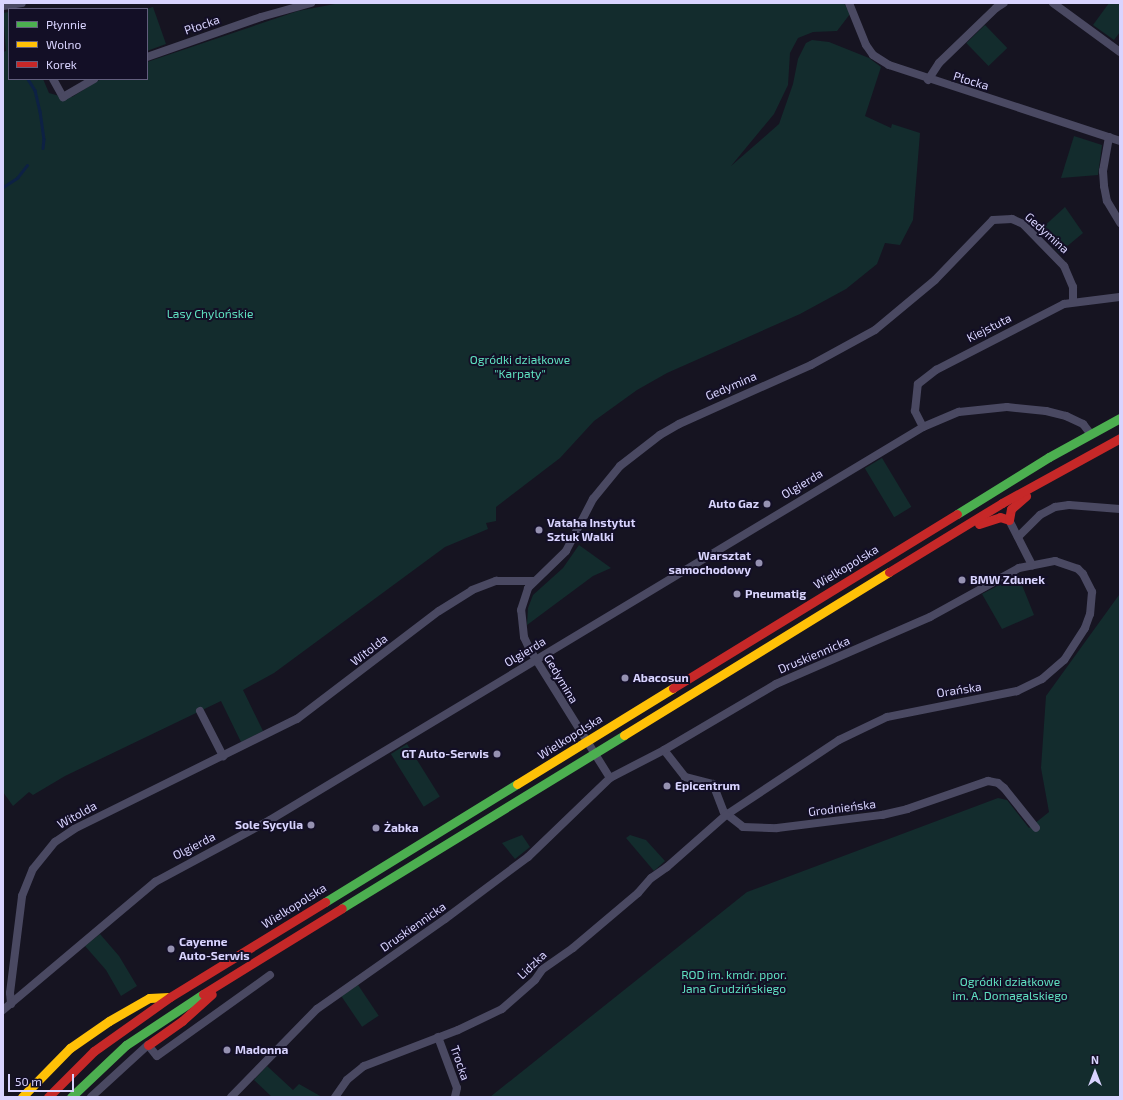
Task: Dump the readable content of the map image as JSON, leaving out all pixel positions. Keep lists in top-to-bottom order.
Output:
{
  "streets": {
    "main road": ["Wielkopolska"],
    "street": [
      "Płocka",
      "Gedymina",
      "Kiejstuta",
      "Olgierda",
      "Witolda",
      "Druskiennicka",
      "Orańska",
      "Grodnieńska",
      "Lidzka",
      "Trocka"
    ]
  },
  "crossings": [
    ["Gedymina", "Kiejstuta"],
    ["Gedymina", "Olgierda"],
    ["Gedymina", "Wielkopolska"],
    ["Gedymina", "Witolda"],
    ["Kiejstuta", "Olgierda"],
    ["Olgierda", "Wielkopolska"],
    ["Olgierda", "Witolda"],
    ["Druskiennicka", "Orańska"],
    ["Orańska", "Grodnieńska"],
    ["Orańska", "Lidzka"],
    ["Grodnieńska", "Lidzka"],
    ["Lidzka", "Trocka"]
  ],
  "parks": [
    "Lasy Chylońskie",
    "Ogródki działkowe \"Karpaty\"",
    "ROD im. kmdr. ppor. Jana Grudzińskiego",
    "Ogródki działkowe im. A. Domagalskiego"
  ],
  "places": [
    "Auto Gaz",
    "Vataha Instytut Sztuk Walki",
    "Warsztat samochodowy",
    "BMW Zdunek",
    "Pneumatig",
    "Abacosun",
    "GT Auto-Serwis",
    "Epicentrum",
    "Sole Sycylia",
    "Żabka",
    "Cayenne Auto-Serwis",
    "Madonna"
  ],
  "legend": ["Płynnie", "Wolno", "Korek"],
  "scale_bar": "50 m",
  "north": "top"
}
